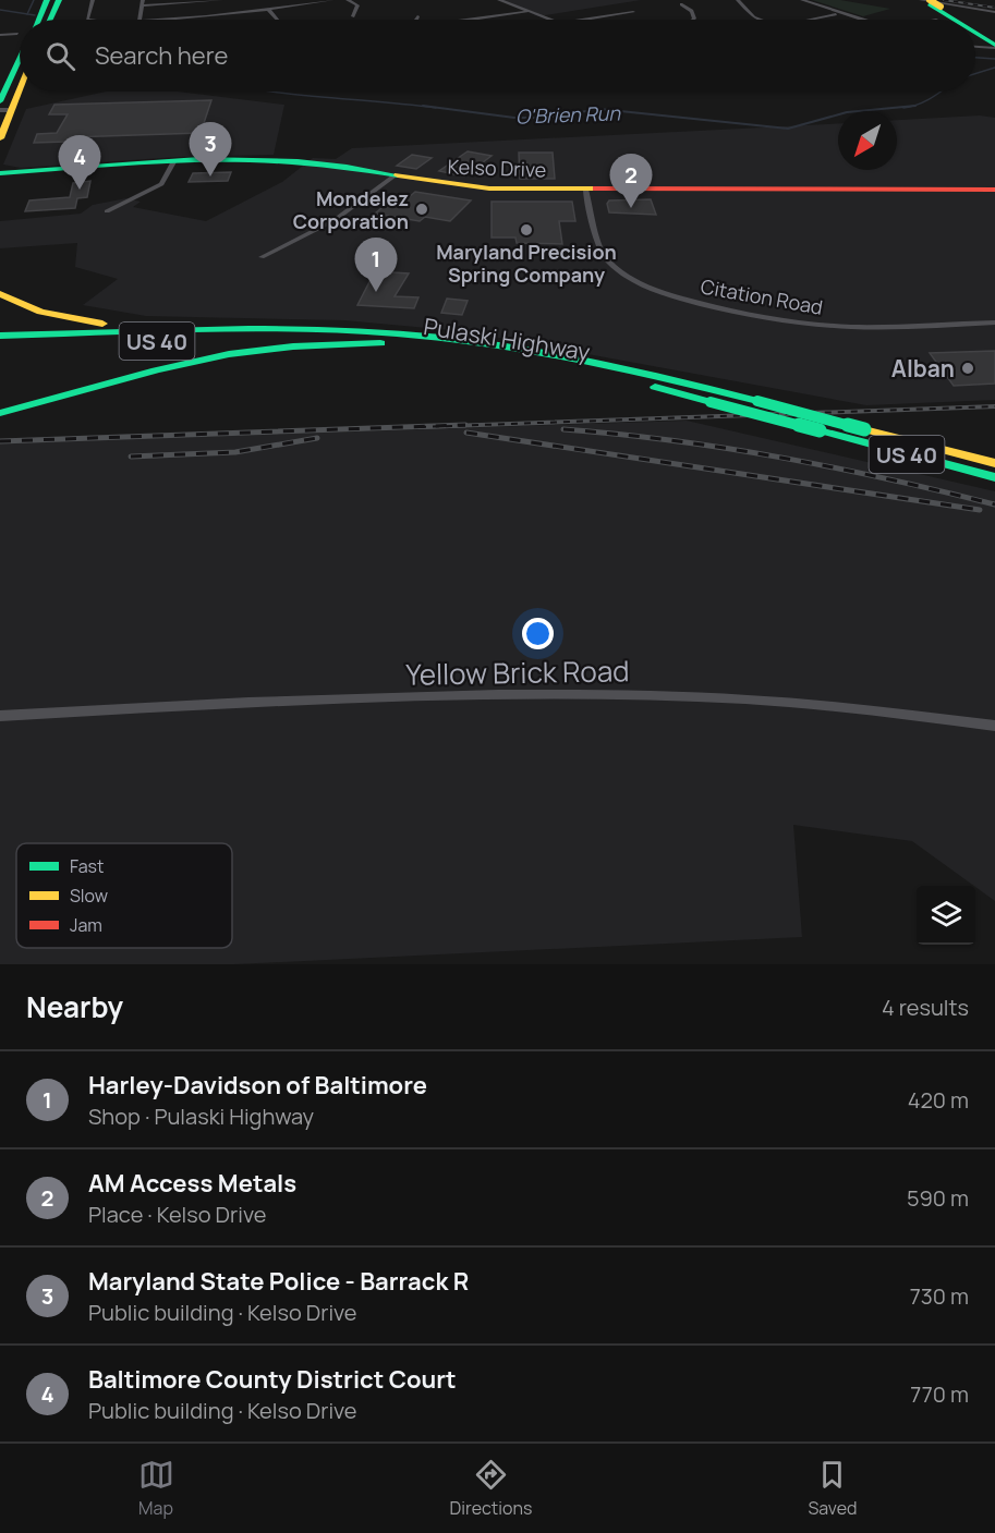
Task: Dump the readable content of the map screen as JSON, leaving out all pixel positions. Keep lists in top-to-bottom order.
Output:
{
  "streets": {
    "main road": ["Kelso Drive", "Pulaski Highway", "US 40"],
    "street": ["Citation Road", "Yellow Brick Road"]
  },
  "crossings": [
    ["Kelso Drive", "Citation Road"]
  ],
  "water": ["O'Brien Run"],
  "places": ["Mondelez Corporation", "Maryland Precision Spring Company", "Alban"],
  "legend": ["Fast", "Slow", "Jam"],
  "north": "bottom left",
  "page": {
    "search": "Search here",
    "pins": [
      "3",
      "4",
      "2",
      "1"
    ],
    "heading": ["Nearby", "4 results"],
    "list": [
      {
        "mark": "1",
        "name": "Harley-Davidson of Baltimore",
        "note": "Shop · Pulaski Highway",
        "value": "420 m"
      },
      {
        "mark": "2",
        "name": "AM Access Metals",
        "note": "Place · Kelso Drive",
        "value": "590 m"
      },
      {
        "mark": "3",
        "name": "Maryland State Police - Barrack R",
        "note": "Public building · Kelso Drive",
        "value": "730 m"
      },
      {
        "mark": "4",
        "name": "Baltimore County District Court",
        "note": "Public building · Kelso Drive",
        "value": "770 m"
      }
    ],
    "nav": ["Map", "Directions", "Saved"]
  }
}
